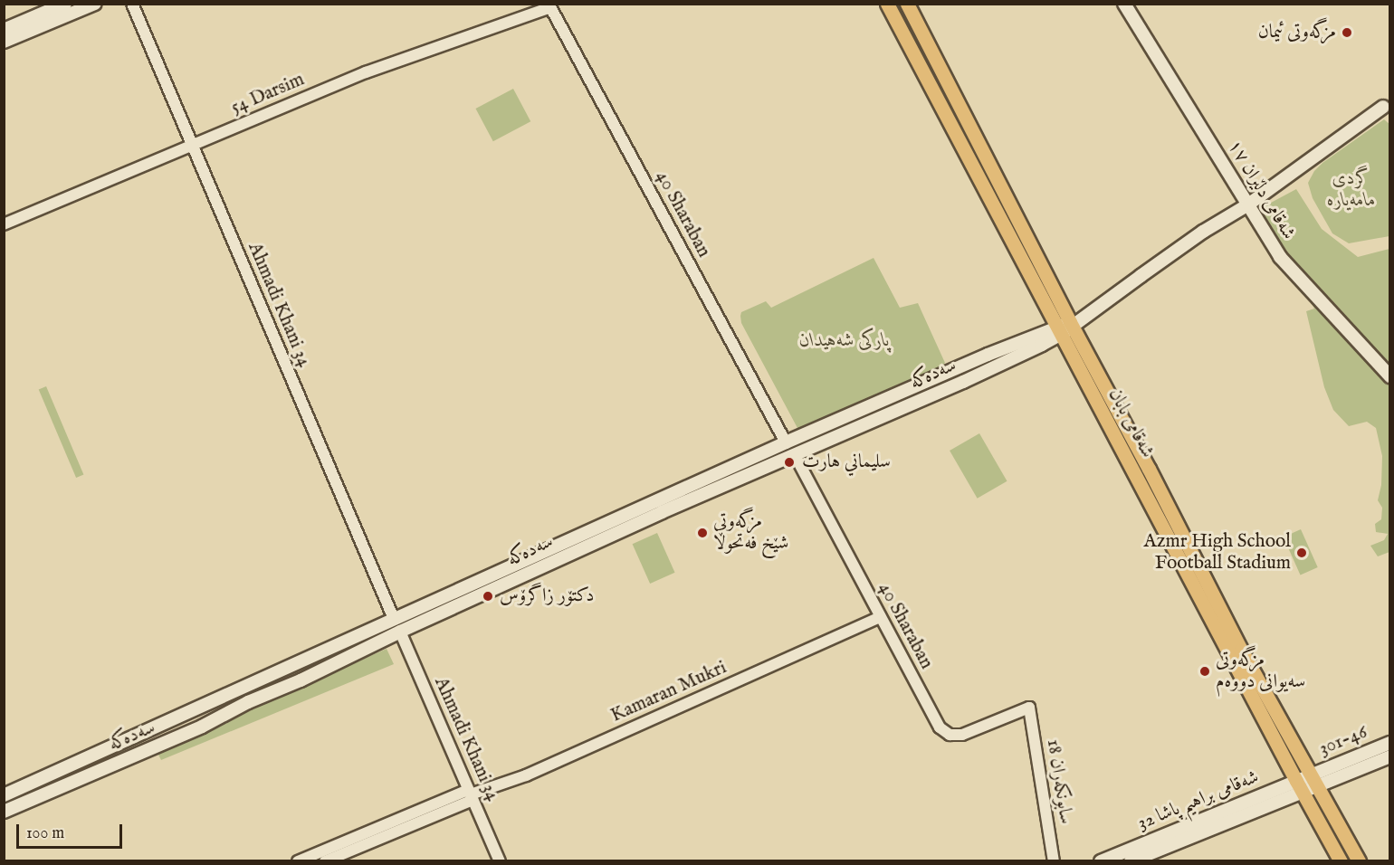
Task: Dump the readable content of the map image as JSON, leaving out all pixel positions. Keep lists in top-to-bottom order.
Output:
{
  "streets": {
    "main road": [
      "شەقامی دلێران ١٧",
      "سەدەکە",
      "شەقامی بابان",
      "301-46",
      "شەقامی براهیم پاشا 32"
    ],
    "street": [
      "54 Darsim",
      "40 Sharaban",
      "Ahmadi Khani 34",
      "Kamaran Mukri",
      "18 سابونکەران"
    ]
  },
  "crossings": [
    ["54 Darsim", "40 Sharaban"],
    ["54 Darsim", "Ahmadi Khani 34"],
    ["40 Sharaban", "سەدەکە"],
    ["40 Sharaban", "Kamaran Mukri"],
    ["40 Sharaban", "18 سابونکەران"],
    ["Ahmadi Khani 34", "سەدەکە"],
    ["Ahmadi Khani 34", "Kamaran Mukri"],
    ["سەدەکە", "شەقامی بابان"],
    ["شەقامی بابان", "شەقامی براهیم پاشا 32"],
    ["301-46", "شەقامی براهیم پاشا 32"]
  ],
  "parks": ["گردی مامەیارە", "پارکی شەهیدان"],
  "places": [
    "مزگەوتی ئیمان",
    "سليماني هارت",
    "مزگەوتی شێخ فەتحوڵا",
    "Azmr High School Football Stadium",
    "دکتۆر زاگرۆس",
    "مزگەوتی سەیوانی دووەم"
  ],
  "scale_bar": "100 m"
}
